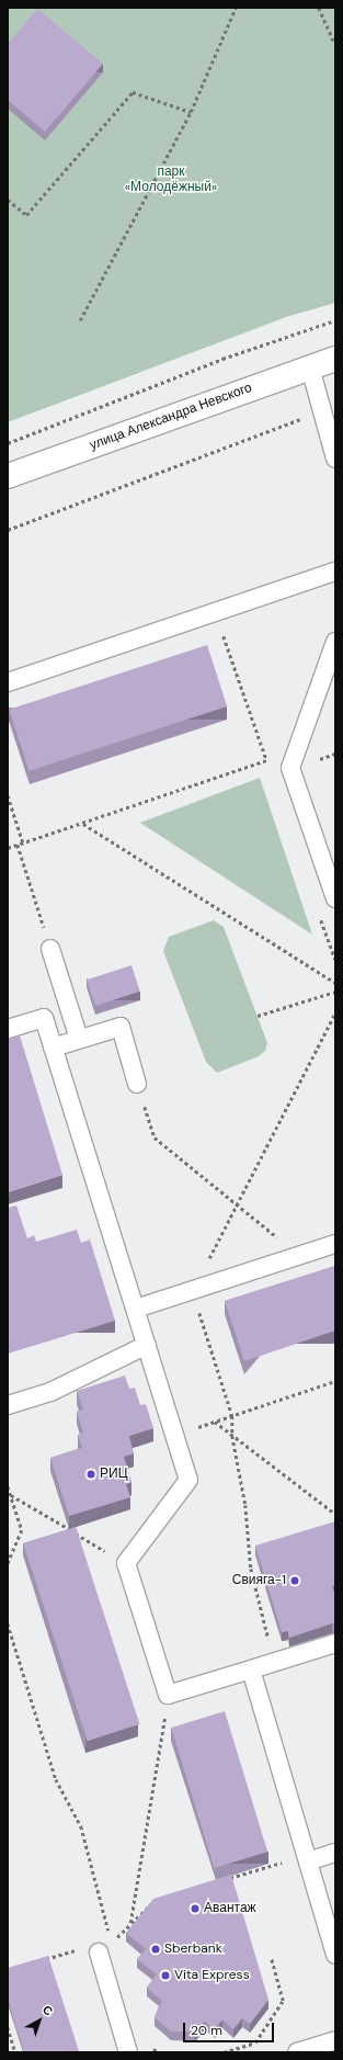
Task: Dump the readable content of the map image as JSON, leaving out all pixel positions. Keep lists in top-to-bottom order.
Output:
{
  "streets": {
    "street": ["улица Александра Невского"]
  },
  "parks": ["парк «Молодёжный»"],
  "places": [
    "РИЦ",
    "Свияга-1",
    "Авантаж",
    "Sberbank",
    "Vita Express"
  ],
  "scale_bar": "20 m",
  "north": "top right"
}
